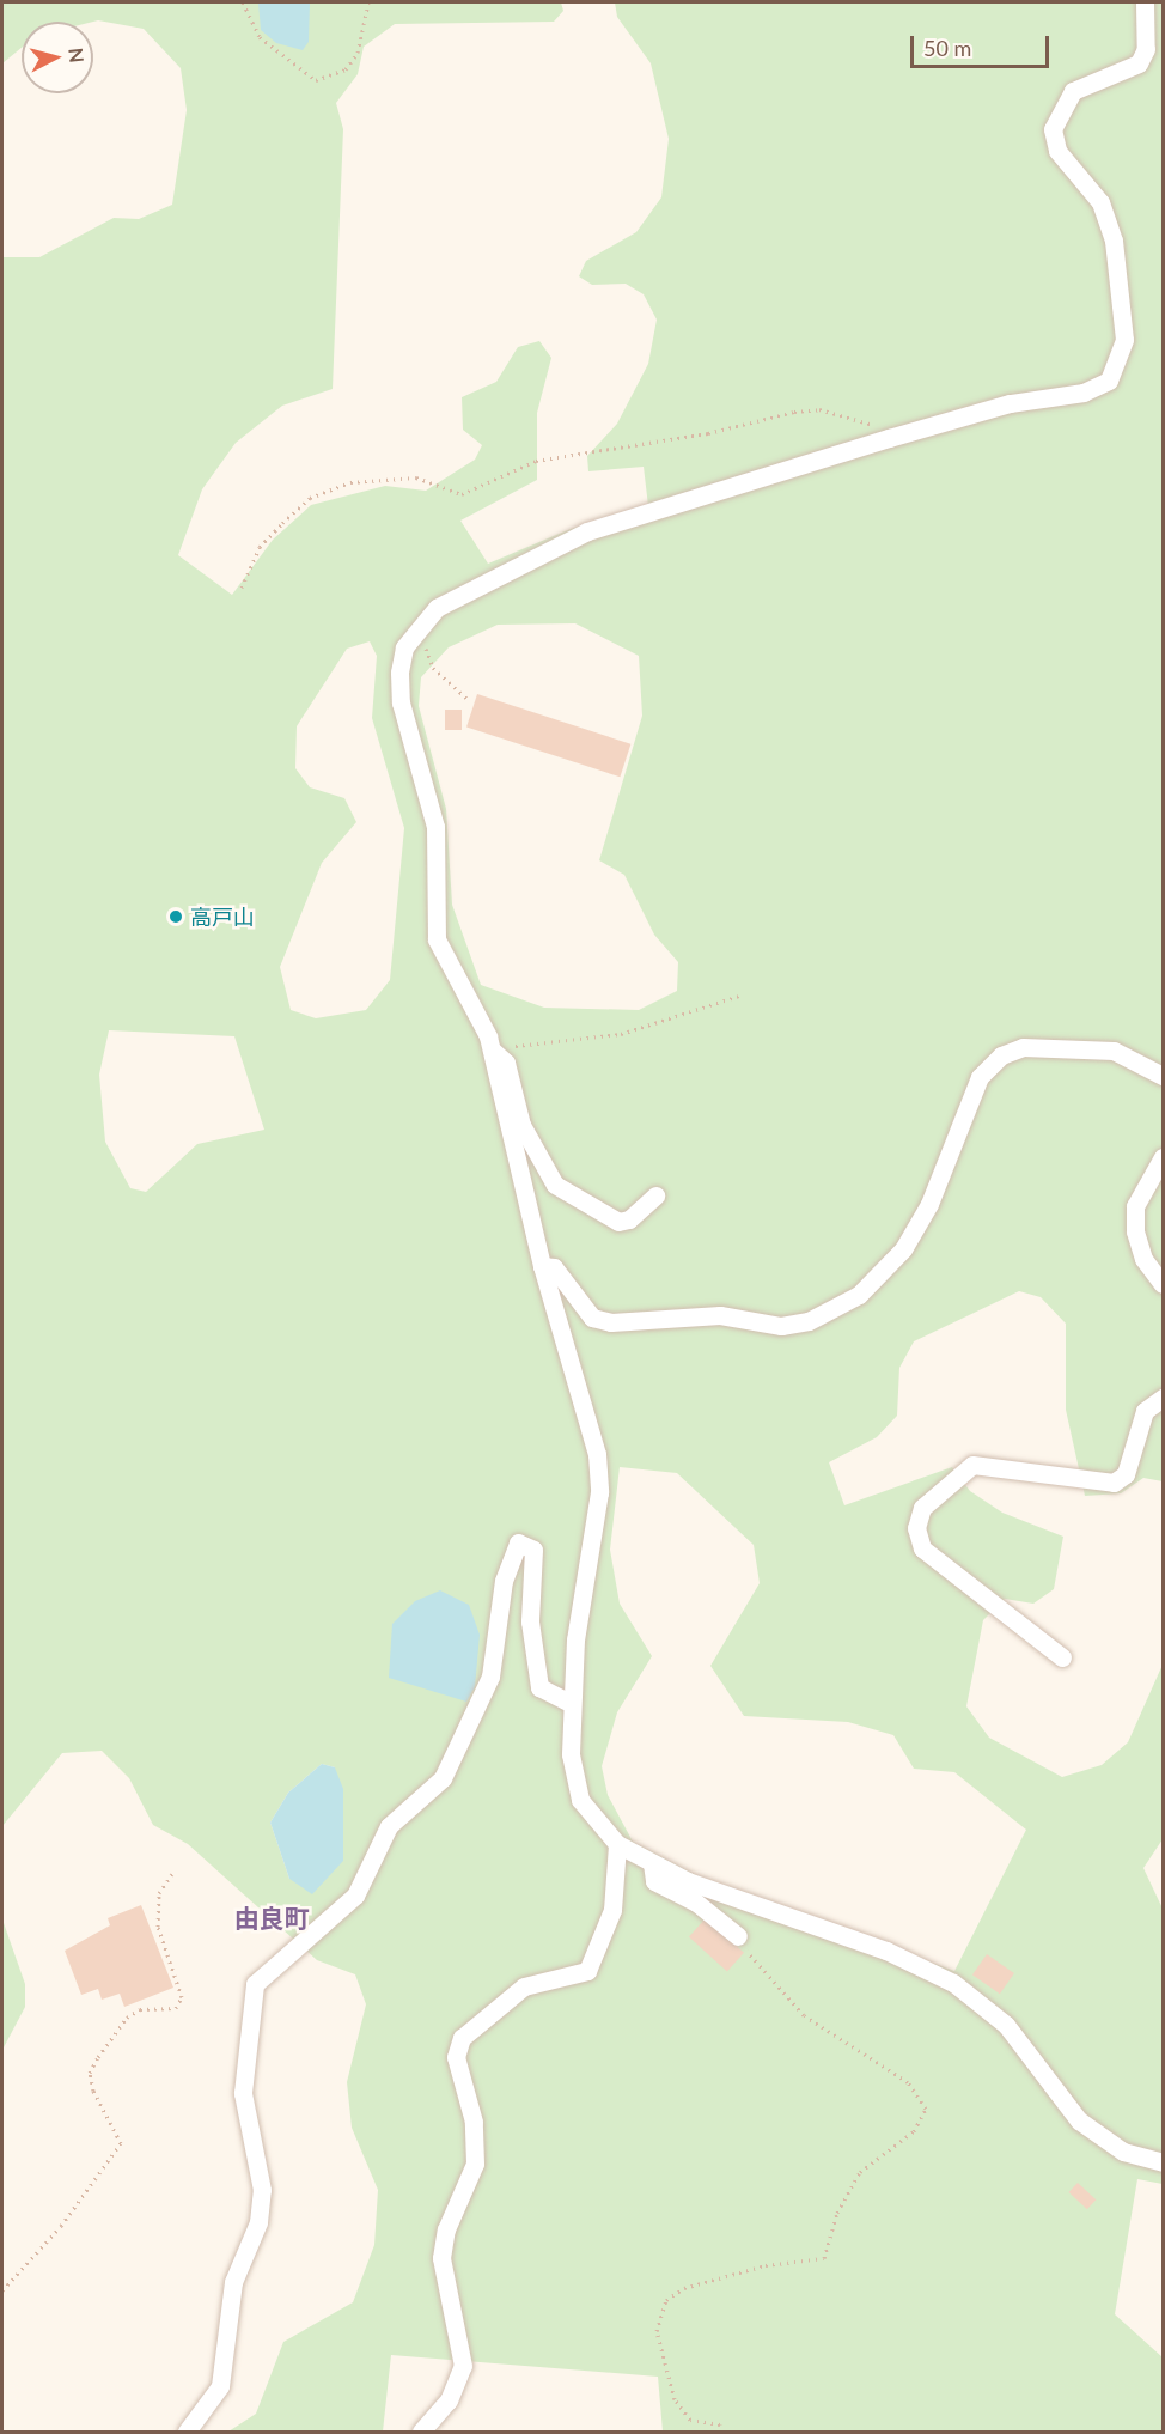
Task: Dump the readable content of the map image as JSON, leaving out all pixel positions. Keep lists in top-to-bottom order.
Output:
{
  "districts": ["由良町"],
  "places": ["高戸山"],
  "scale_bar": "50 m",
  "north": "right"
}
